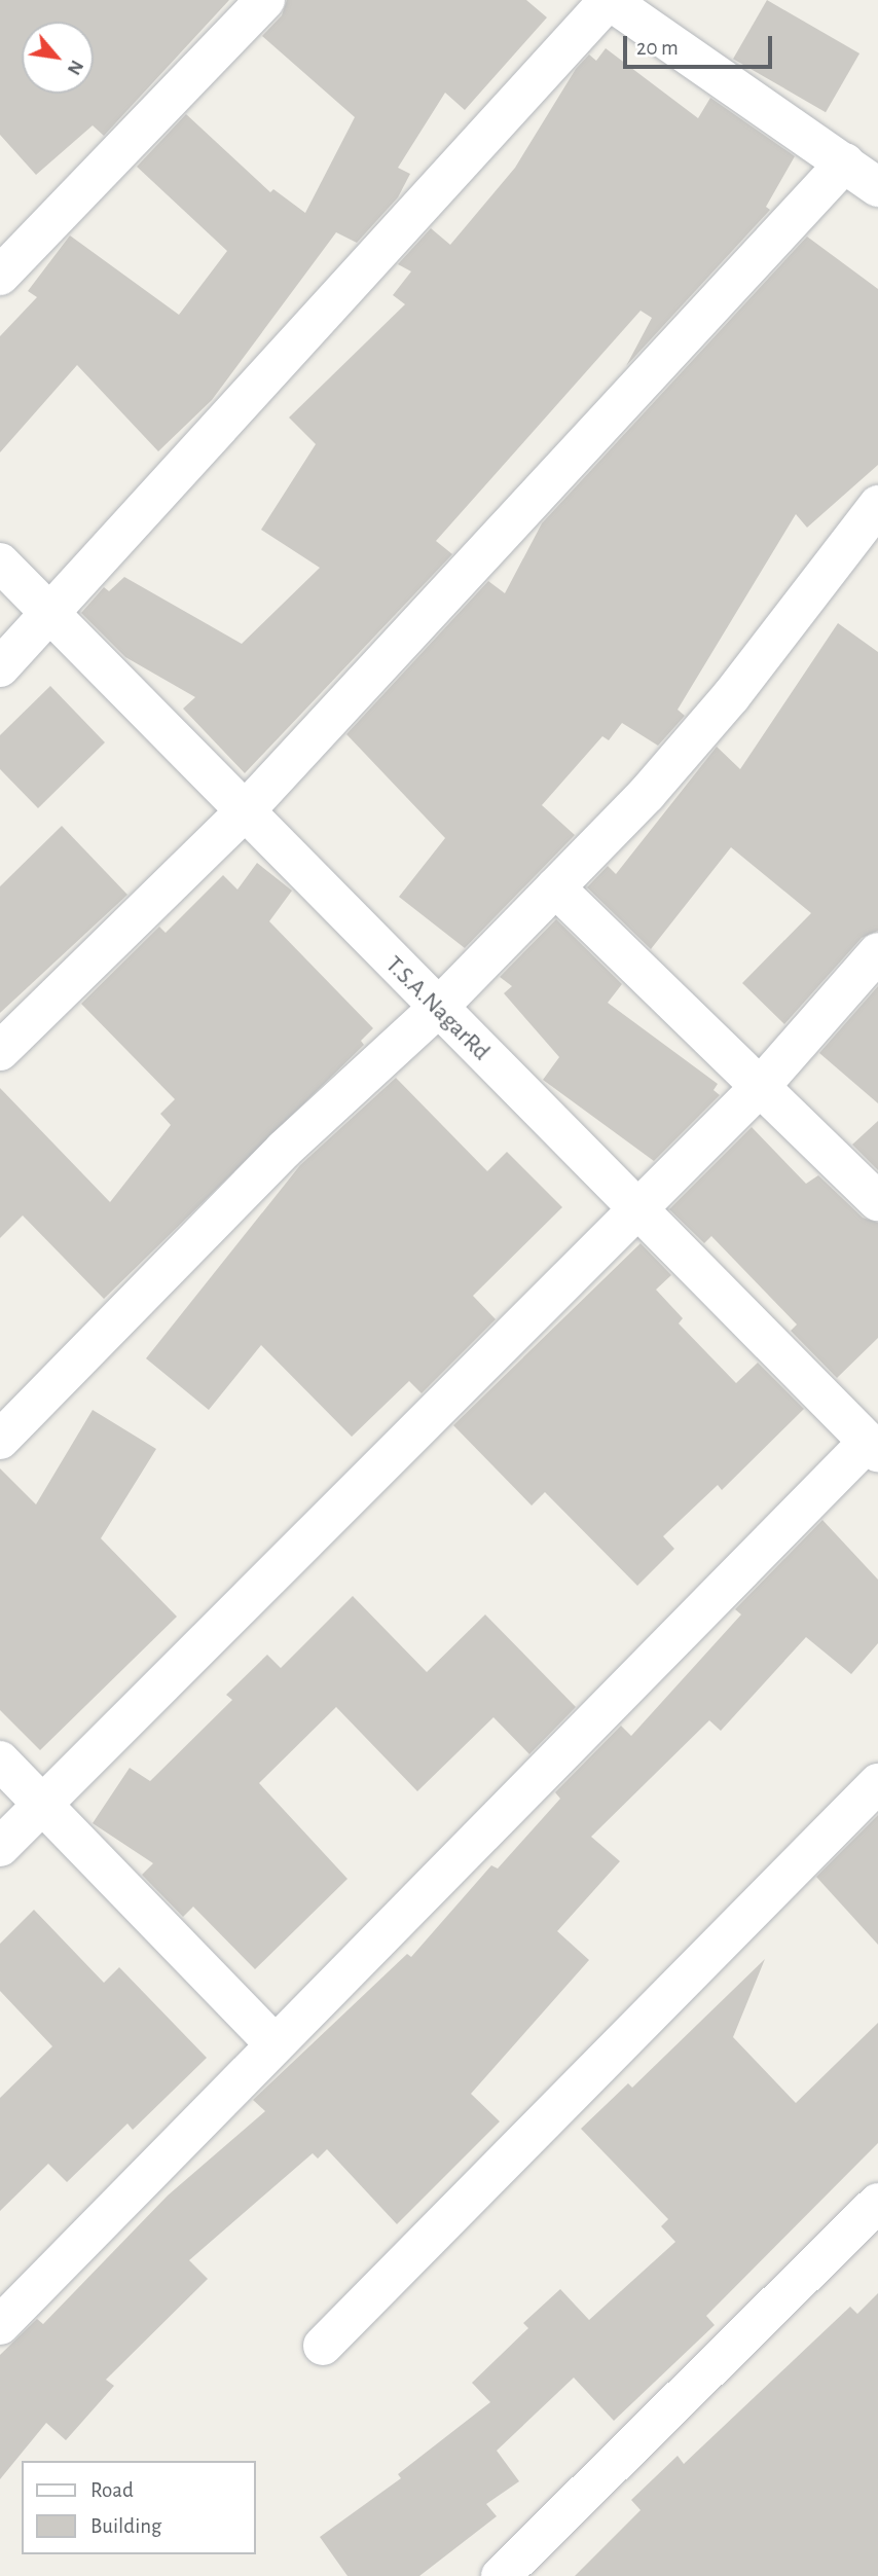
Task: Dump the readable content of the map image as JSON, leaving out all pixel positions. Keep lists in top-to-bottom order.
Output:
{
  "streets": {
    "street": ["T.S.A.NagarRd"]
  },
  "legend": ["Road", "Building"],
  "scale_bar": "20 m",
  "north": "bottom right"
}
